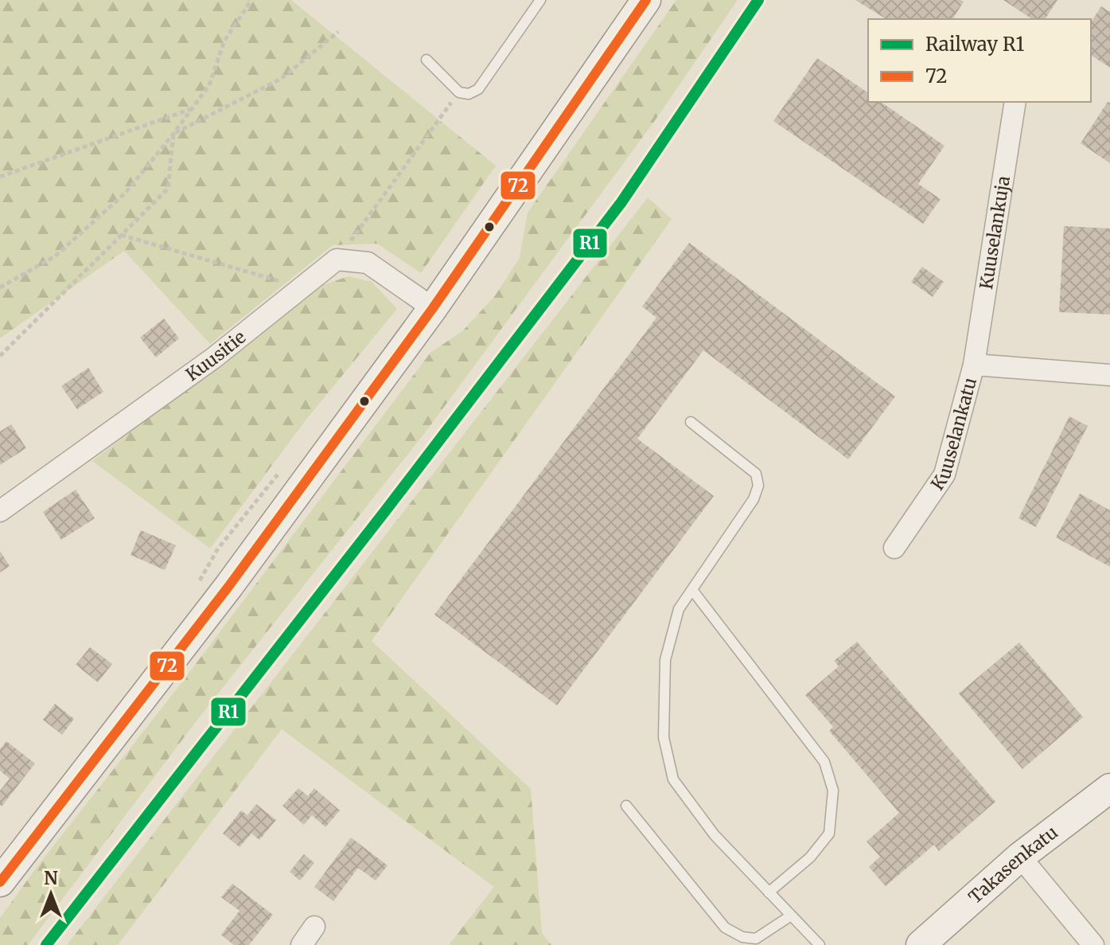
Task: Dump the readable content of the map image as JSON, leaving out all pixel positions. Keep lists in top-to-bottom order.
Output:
{
  "streets": {
    "street": [
      "Kuuselankuja",
      "Kuusitie",
      "Kuuselankatu",
      "Takasenkatu"
    ]
  },
  "crossings": [
    ["Kuuselankuja", "Kuuselankatu"]
  ],
  "lines": ["rail line R1", "transit line 72"],
  "legend": ["Railway R1", "72"],
  "north": "top"
}
